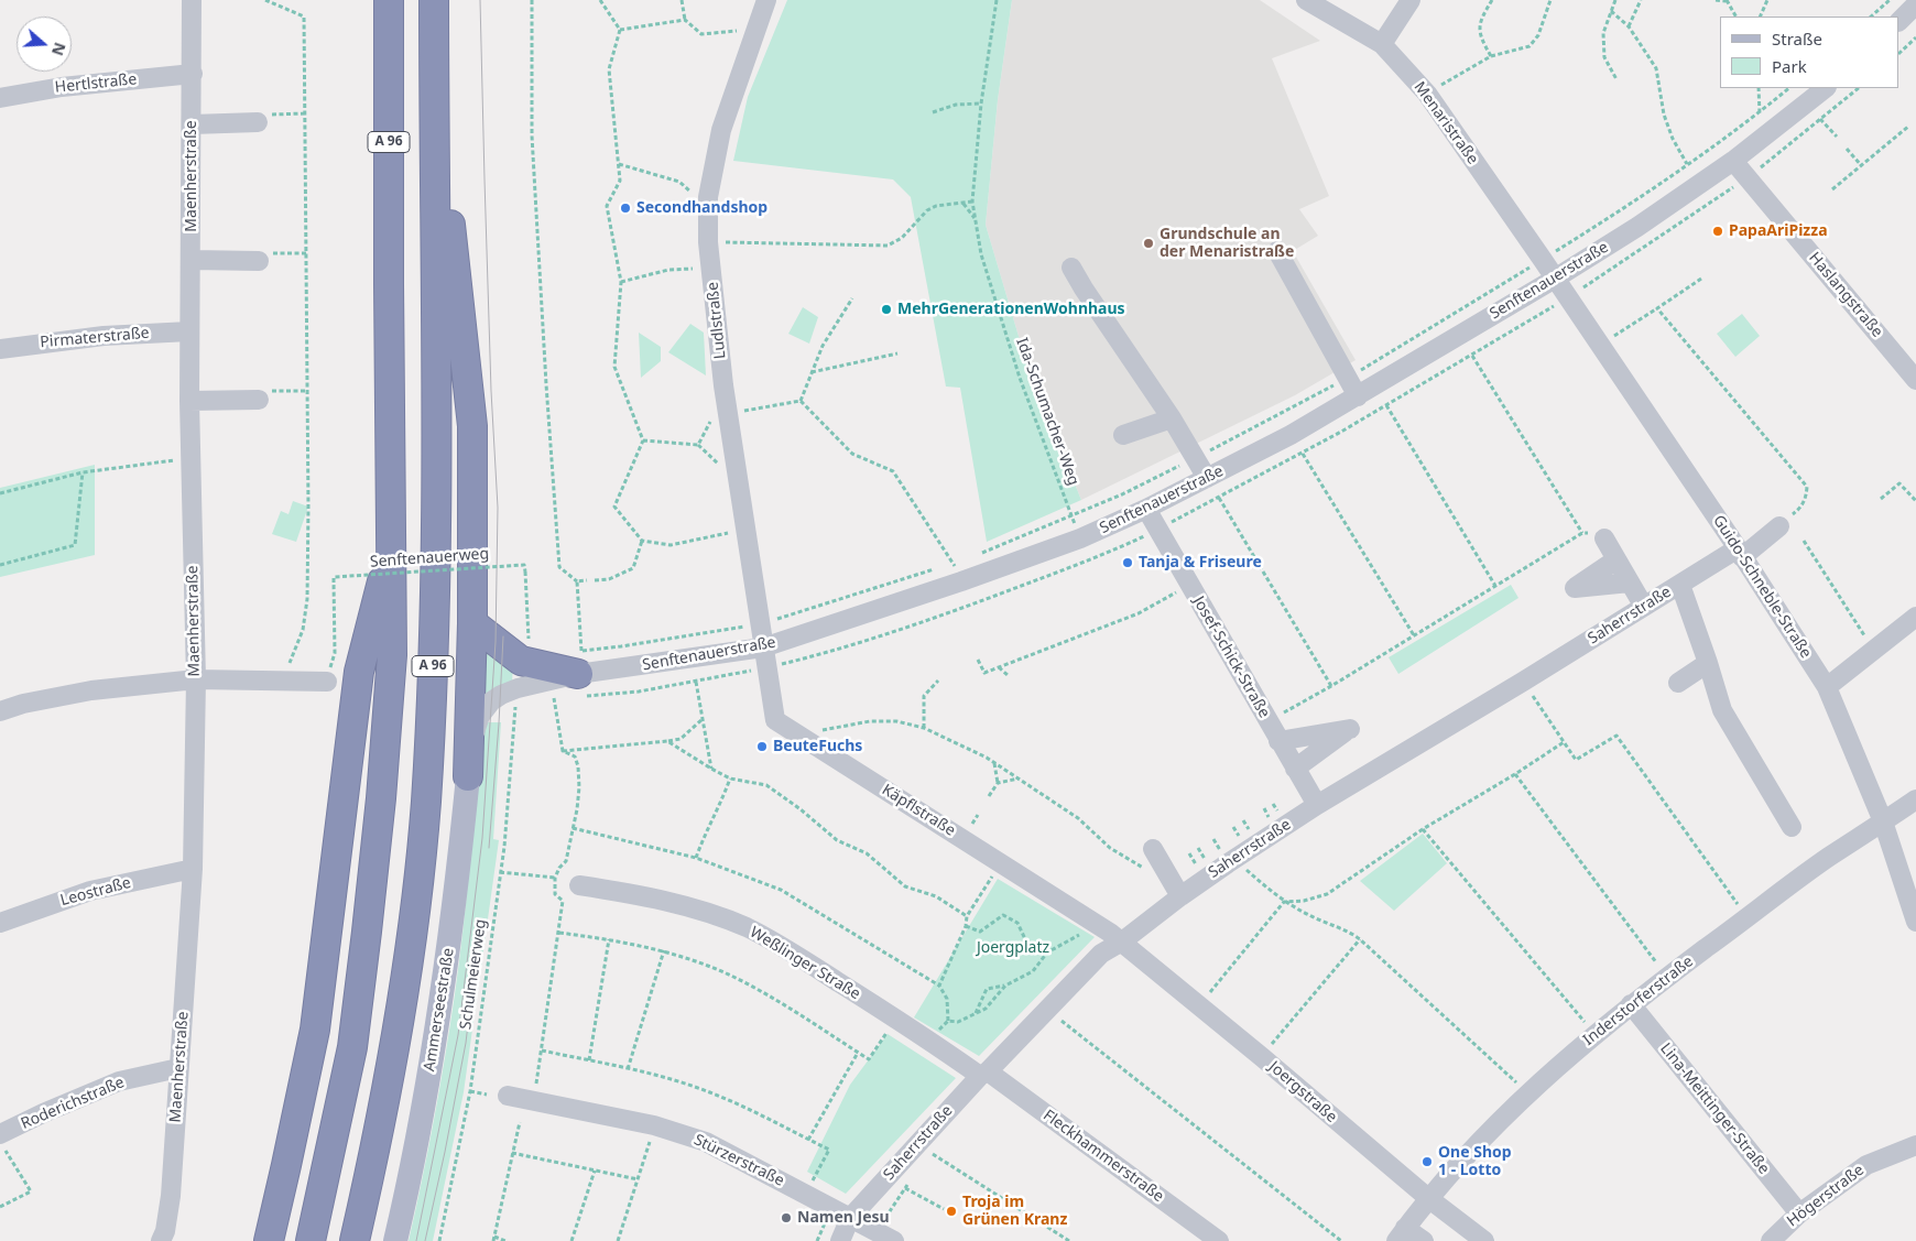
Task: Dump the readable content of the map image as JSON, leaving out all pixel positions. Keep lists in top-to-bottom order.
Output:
{
  "streets": {
    "highway": ["A 96"],
    "main road": ["Ammerseestraße"],
    "street": [
      "Hertlstraße",
      "Menaristraße",
      "Maenherstraße",
      "Senftenauerstraße",
      "Haslangstraße",
      "Ludlstraße",
      "Pirmaterstraße",
      "Guido-Schneble-Straße",
      "Saherrstraße",
      "Josef-Schick-Straße",
      "Käpflstraße",
      "Leostraße",
      "Weßlinger Straße",
      "Inderstorferstraße",
      "Joergstraße",
      "Roderichstraße",
      "Lina-Meittinger-Straße",
      "Fleckhammerstraße",
      "Stürzerstraße",
      "Högerstraße"
    ],
    "path": ["Ida-Schumacher-Weg", "Senftenauerweg", "Schulmeierweg"]
  },
  "crossings": [
    ["Hertlstraße", "Maenherstraße"],
    ["Menaristraße", "Senftenauerstraße"],
    ["Menaristraße", "Guido-Schneble-Straße"],
    ["Maenherstraße", "Pirmaterstraße"],
    ["Maenherstraße", "Leostraße"],
    ["Maenherstraße", "Roderichstraße"],
    ["Senftenauerstraße", "Haslangstraße"],
    ["Senftenauerstraße", "Ludlstraße"],
    ["Senftenauerstraße", "Ida-Schumacher-Weg"],
    ["Senftenauerstraße", "Guido-Schneble-Straße"],
    ["Senftenauerstraße", "Josef-Schick-Straße"],
    ["Senftenauerstraße", "Käpflstraße"],
    ["Senftenauerstraße", "Ammerseestraße"],
    ["Ludlstraße", "Käpflstraße"],
    ["Guido-Schneble-Straße", "Saherrstraße"],
    ["Guido-Schneble-Straße", "Inderstorferstraße"],
    ["Saherrstraße", "Josef-Schick-Straße"],
    ["Saherrstraße", "Käpflstraße"],
    ["Saherrstraße", "Weßlinger Straße"],
    ["Saherrstraße", "Joergstraße"],
    ["Saherrstraße", "Fleckhammerstraße"],
    ["Saherrstraße", "Stürzerstraße"],
    ["Käpflstraße", "Joergstraße"],
    ["Weßlinger Straße", "Fleckhammerstraße"],
    ["Inderstorferstraße", "Joergstraße"],
    ["Inderstorferstraße", "Lina-Meittinger-Straße"],
    ["Lina-Meittinger-Straße", "Högerstraße"]
  ],
  "parks": ["Joergplatz"],
  "places": [
    "Secondhandshop",
    "PapaAriPizza",
    "Grundschule an der Menaristraße",
    "MehrGenerationenWohnhaus",
    "Tanja & Friseure",
    "BeuteFuchs",
    "One Shop 1 - Lotto",
    "Troja im Grünen Kranz",
    "Namen Jesu"
  ],
  "legend": ["Straße", "Park"],
  "north": "right"
}
